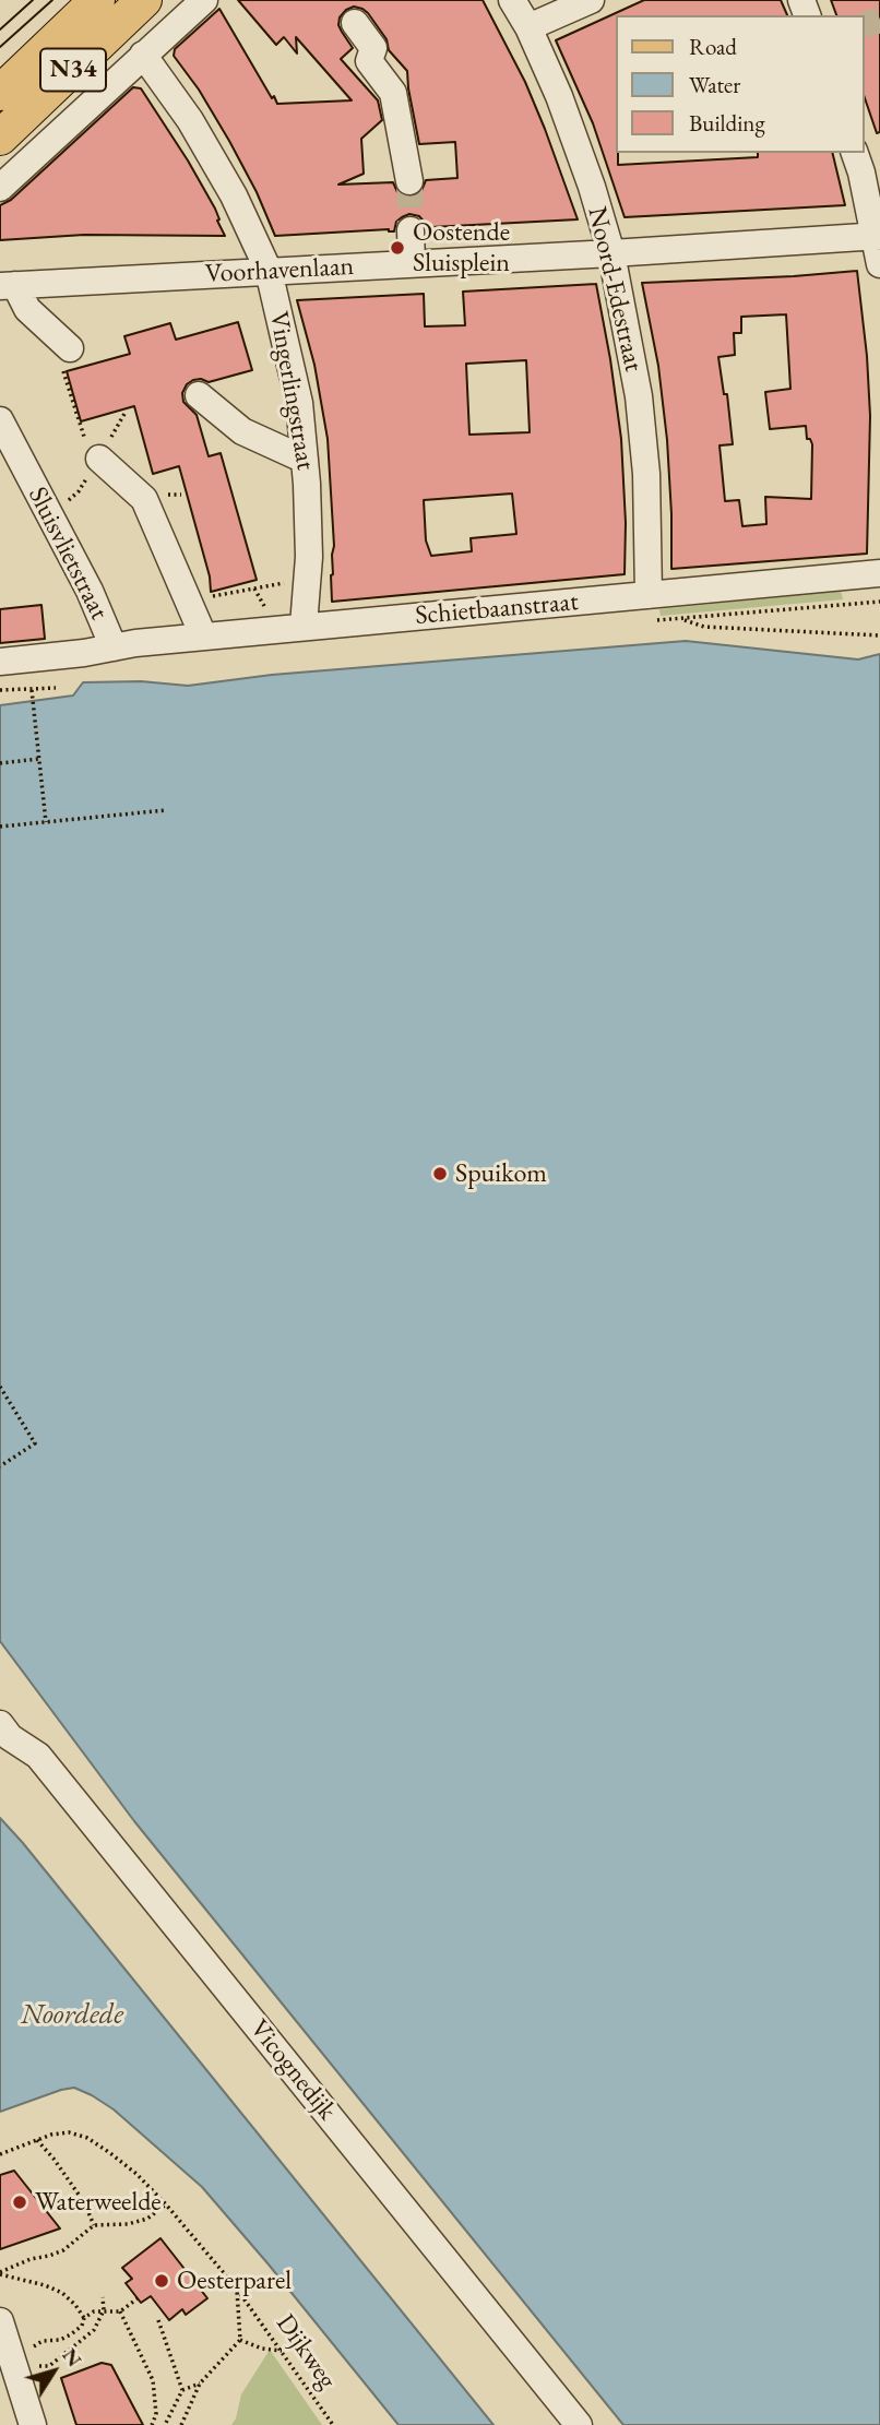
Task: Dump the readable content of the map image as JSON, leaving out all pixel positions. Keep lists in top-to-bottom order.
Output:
{
  "streets": {
    "main road": ["N34"],
    "street": [
      "Voorhavenlaan",
      "Noord-Edestraat",
      "Vingerlingstraat",
      "Sluisvlietstraat",
      "Schietbaanstraat",
      "Vicognedijk"
    ],
    "path": ["Dijkweg"]
  },
  "crossings": [
    ["Voorhavenlaan", "Noord-Edestraat"],
    ["Voorhavenlaan", "Vingerlingstraat"],
    ["Noord-Edestraat", "Schietbaanstraat"],
    ["Vingerlingstraat", "Schietbaanstraat"],
    ["Sluisvlietstraat", "Schietbaanstraat"]
  ],
  "water": ["Noordede"],
  "places": [
    "Oostende Sluisplein",
    "Spuikom",
    "Waterweelde",
    "Oesterparel"
  ],
  "legend": ["Road", "Water", "Building"],
  "north": "top right"
}
